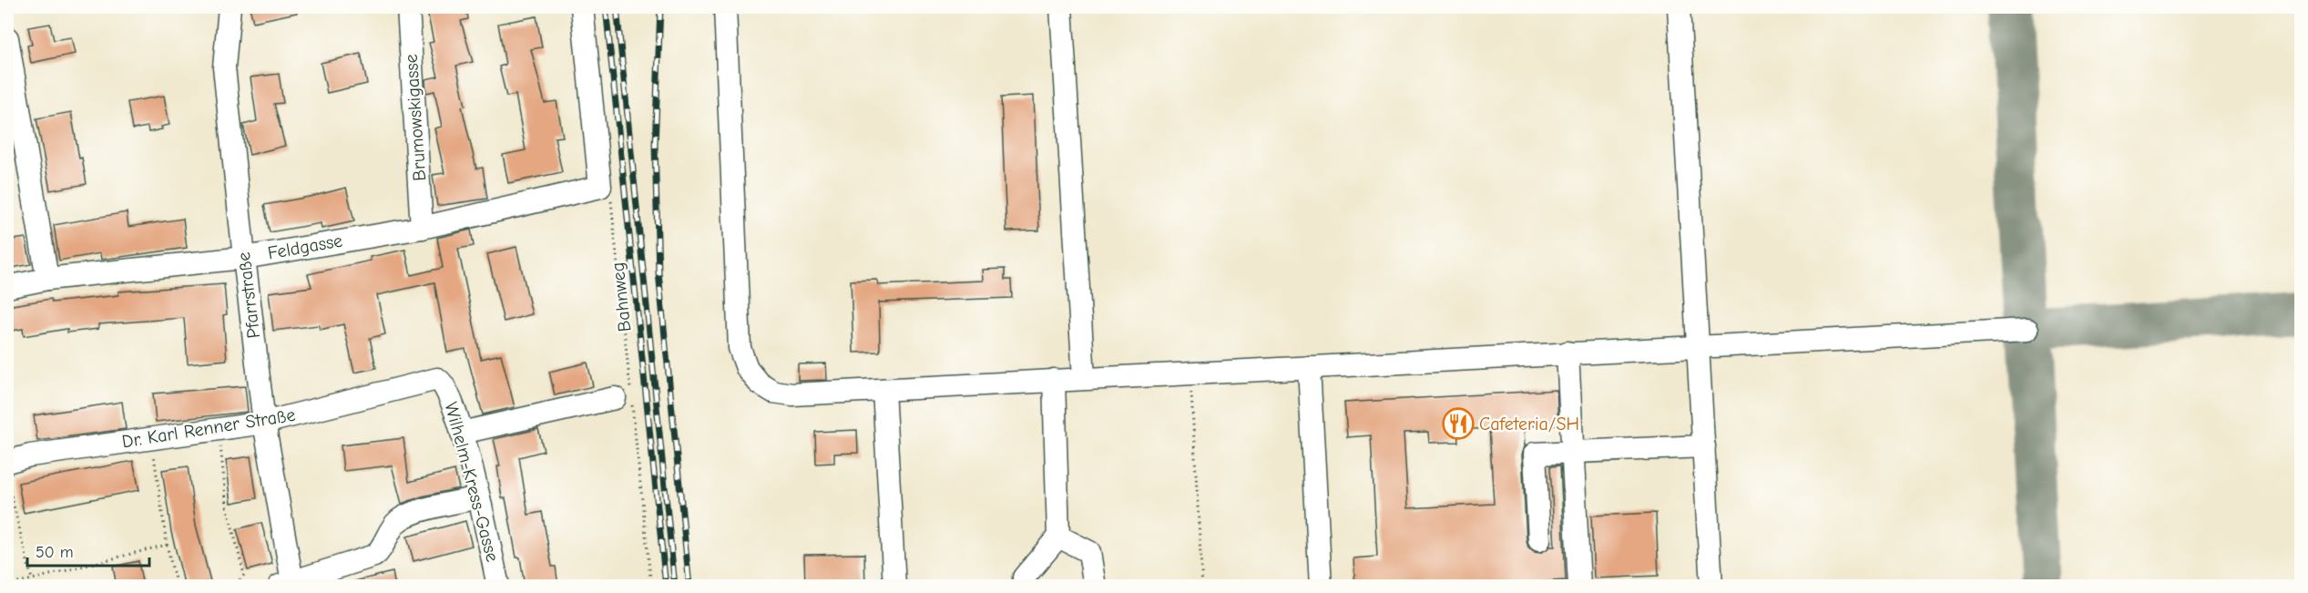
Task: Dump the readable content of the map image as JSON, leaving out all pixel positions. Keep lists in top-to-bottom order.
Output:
{
  "streets": {
    "street": [
      "Brumowskigasse",
      "Feldgasse",
      "Pfarrstraße",
      "Dr. Karl Renner Straße",
      "Wilhelm-Kress-Gasse"
    ],
    "path": ["Bahnweg"]
  },
  "crossings": [
    ["Brumowskigasse", "Feldgasse"],
    ["Feldgasse", "Pfarrstraße"],
    ["Feldgasse", "Bahnweg"],
    ["Pfarrstraße", "Dr. Karl Renner Straße"],
    ["Dr. Karl Renner Straße", "Wilhelm-Kress-Gasse"]
  ],
  "places": {
    "restaurant": ["Cafeteria/SH"]
  },
  "scale_bar": "50 m"
}
